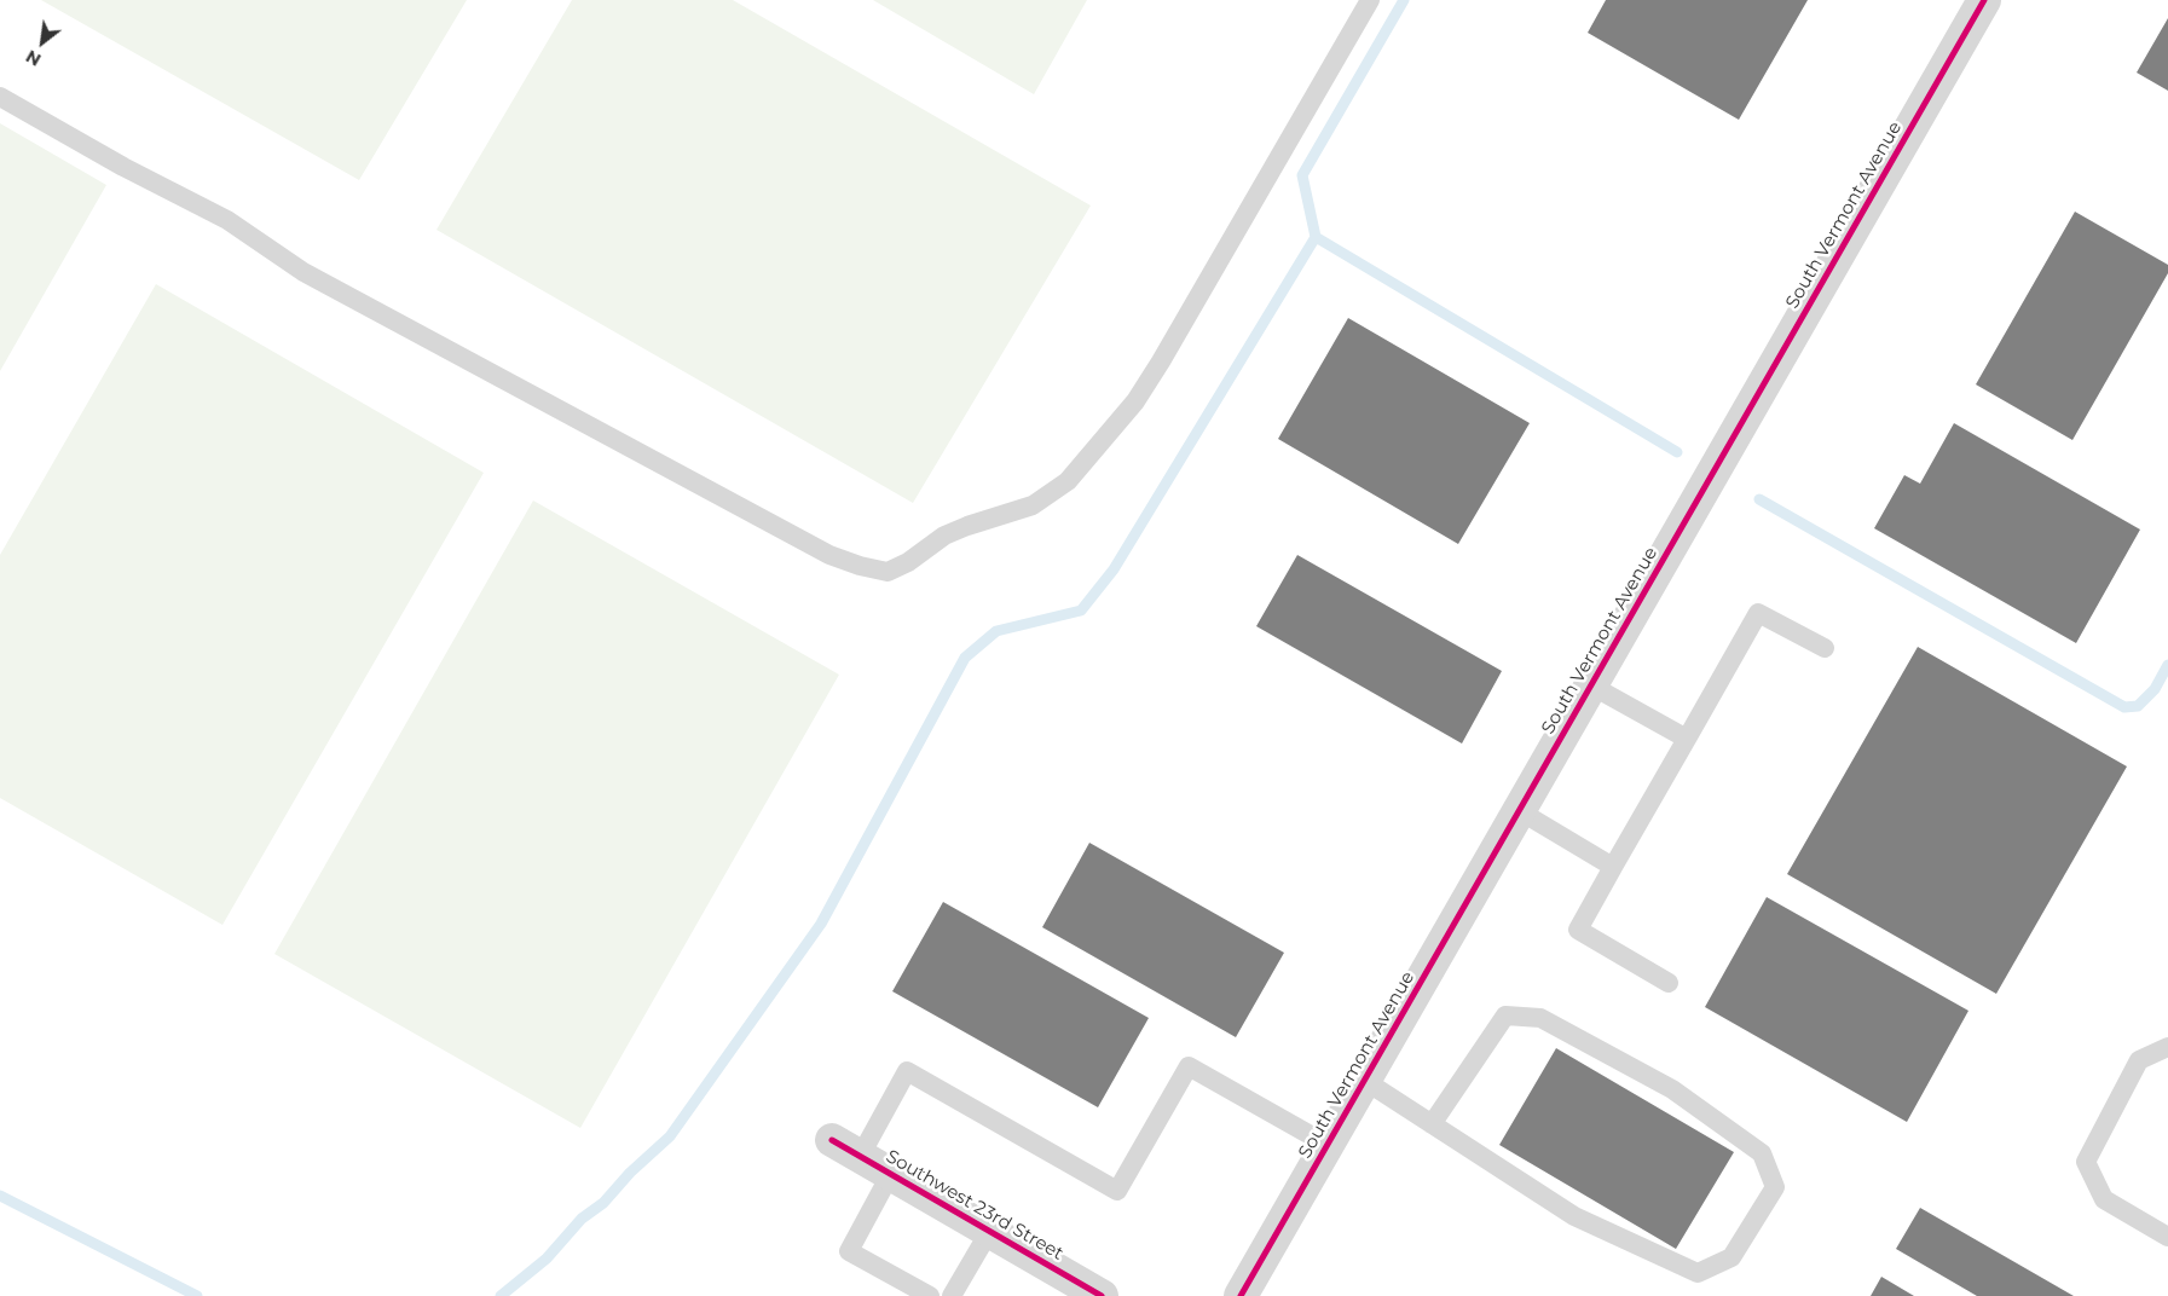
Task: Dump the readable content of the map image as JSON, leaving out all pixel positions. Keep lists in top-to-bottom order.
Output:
{
  "streets": {
    "street": ["South Vermont Avenue", "Southwest 23rd Street"]
  },
  "north": "bottom left"
}
